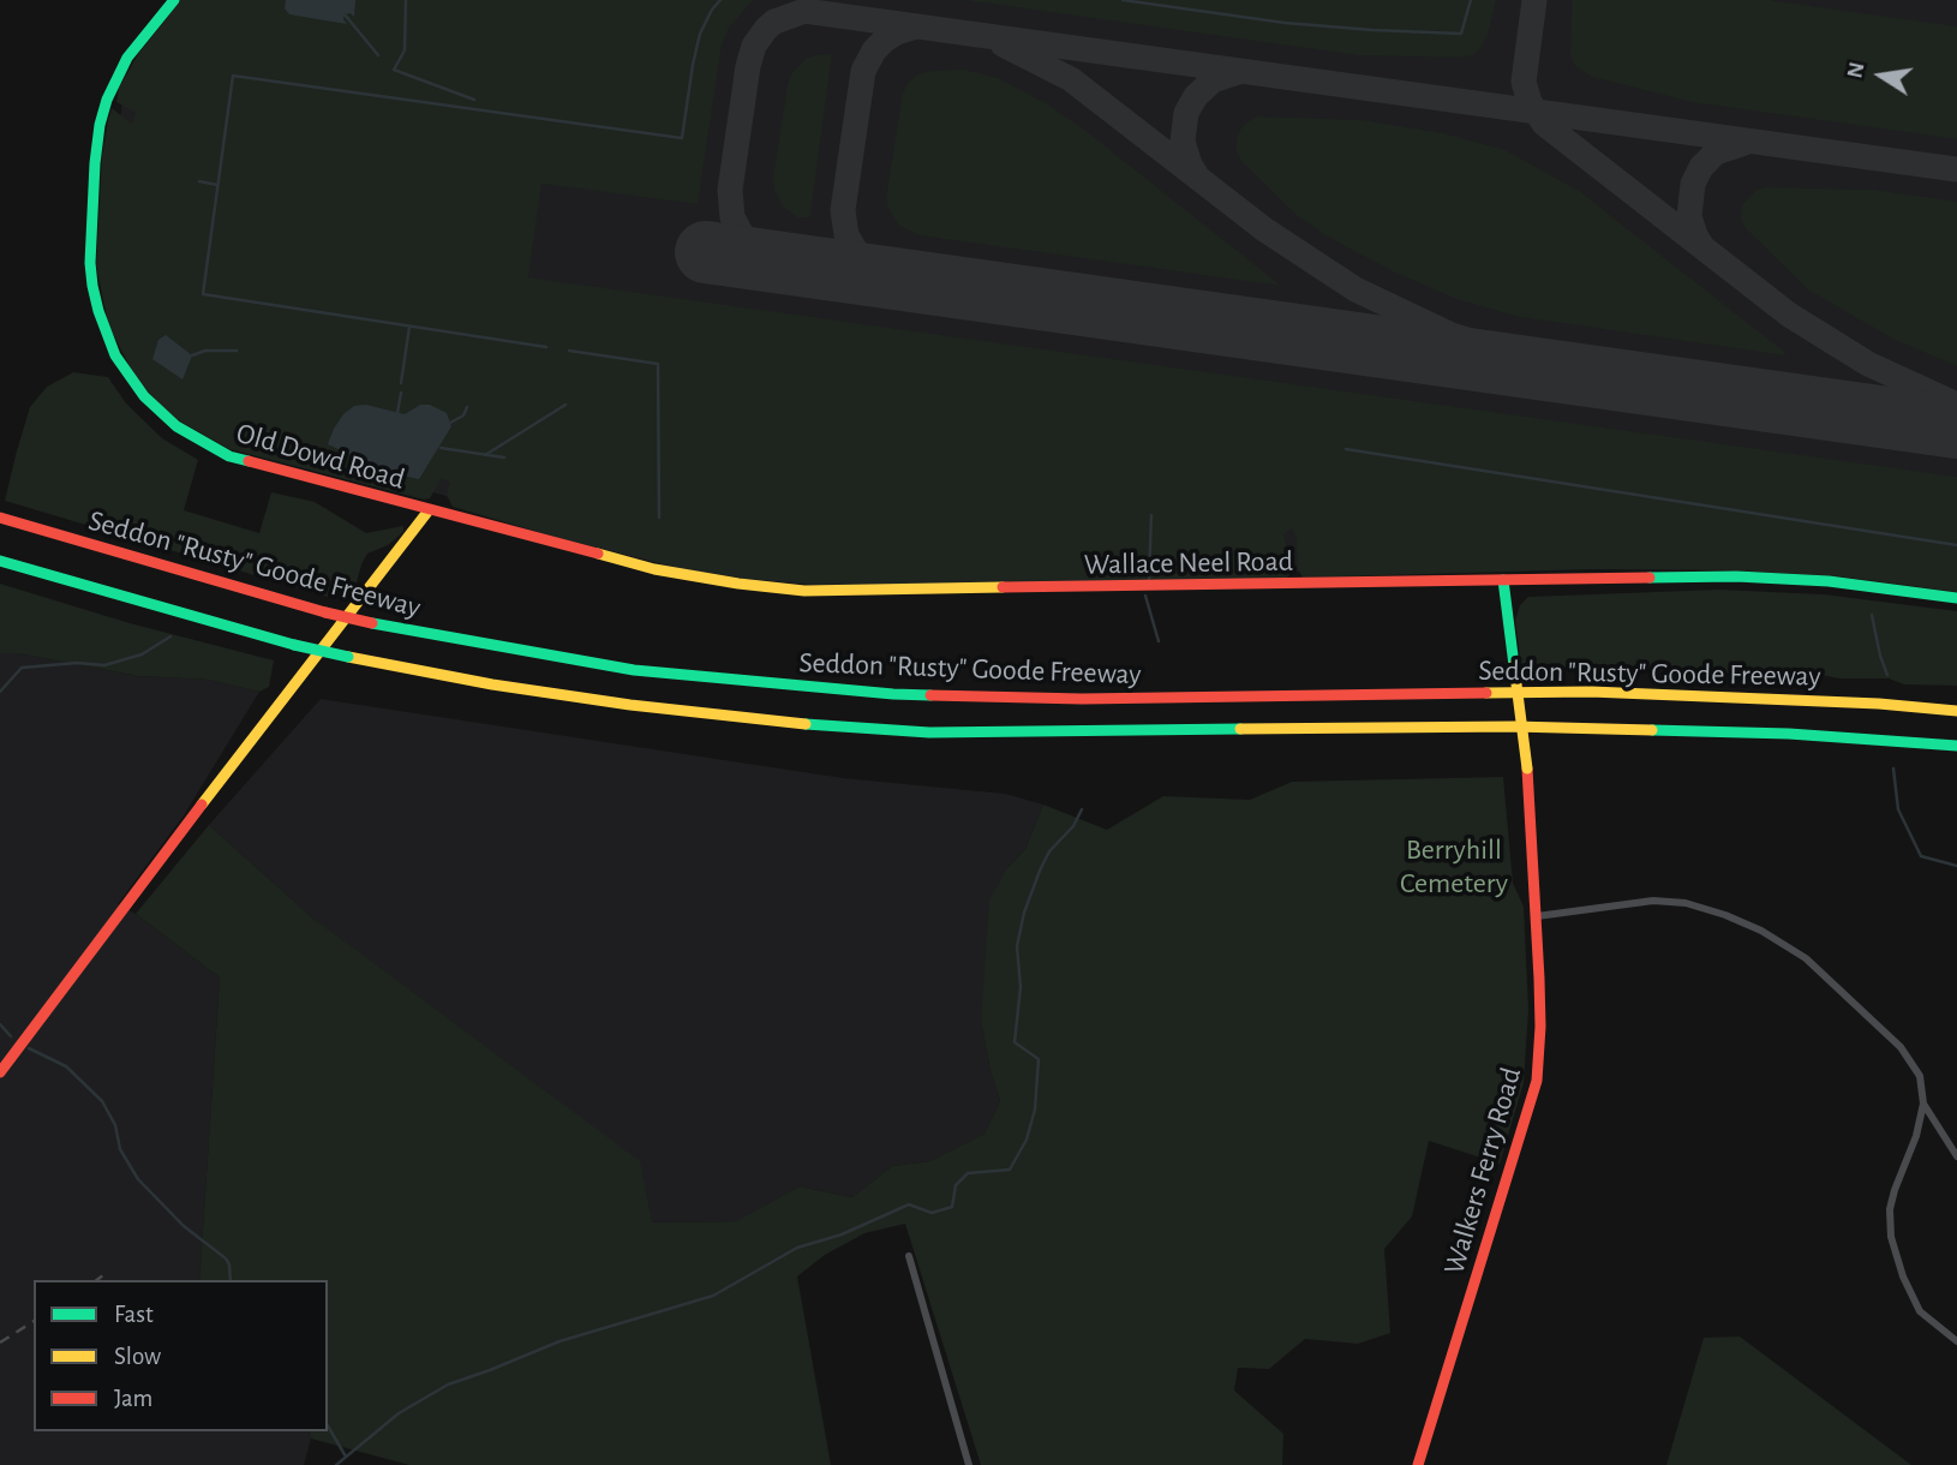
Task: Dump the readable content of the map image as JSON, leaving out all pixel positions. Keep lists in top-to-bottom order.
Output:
{
  "streets": {
    "main road": [
      "Old Dowd Road",
      "Wallace Neel Road",
      "Seddon \"Rusty\" Goode Freeway",
      "Walkers Ferry Road"
    ]
  },
  "crossings": [
    ["Old Dowd Road", "Wallace Neel Road"],
    ["Wallace Neel Road", "Walkers Ferry Road"]
  ],
  "parks": ["Berryhill Cemetery"],
  "legend": ["Fast", "Slow", "Jam"],
  "north": "left"
}
